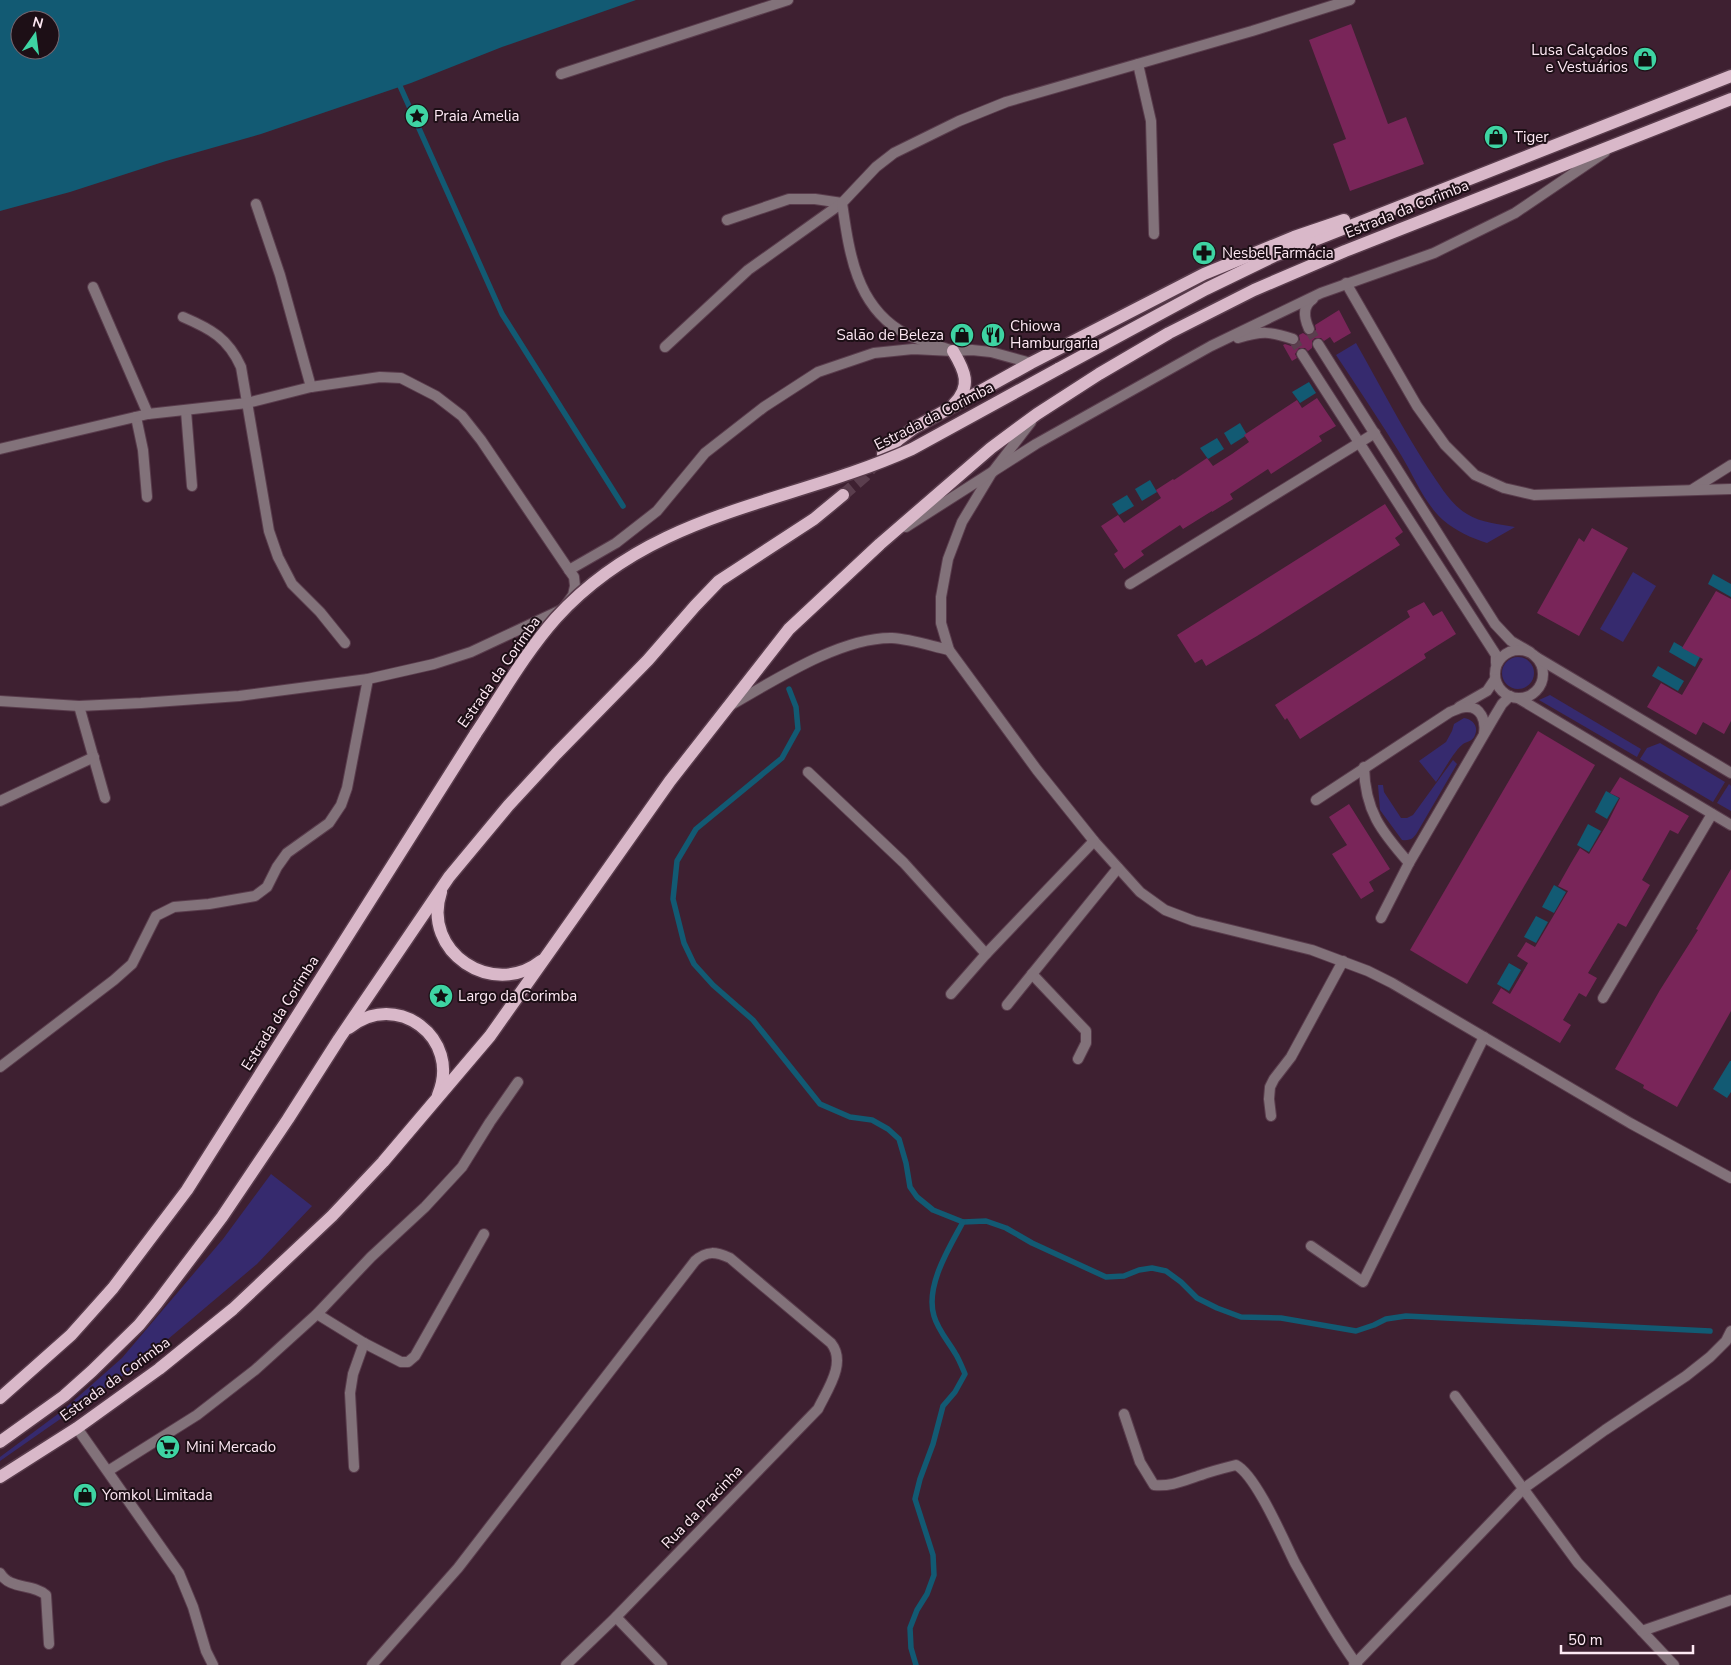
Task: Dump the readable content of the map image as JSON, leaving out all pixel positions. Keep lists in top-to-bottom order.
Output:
{
  "streets": {
    "main road": ["Estrada da Corimba"],
    "street": ["Rua da Pracinha"]
  },
  "places": {
    "shop": [
      "Lusa Calçados e Vestuários",
      "Tiger",
      "Salão de Beleza",
      "Yomkol Limitada"
    ],
    "place": ["Praia Amelia", "Largo da Corimba"],
    "pharmacy": ["Nesbel Farmácia"],
    "restaurant": ["Chiowa Hamburgaria"],
    "supermarket": ["Mini Mercado"]
  },
  "scale_bar": "50 m",
  "north": "top"
}
